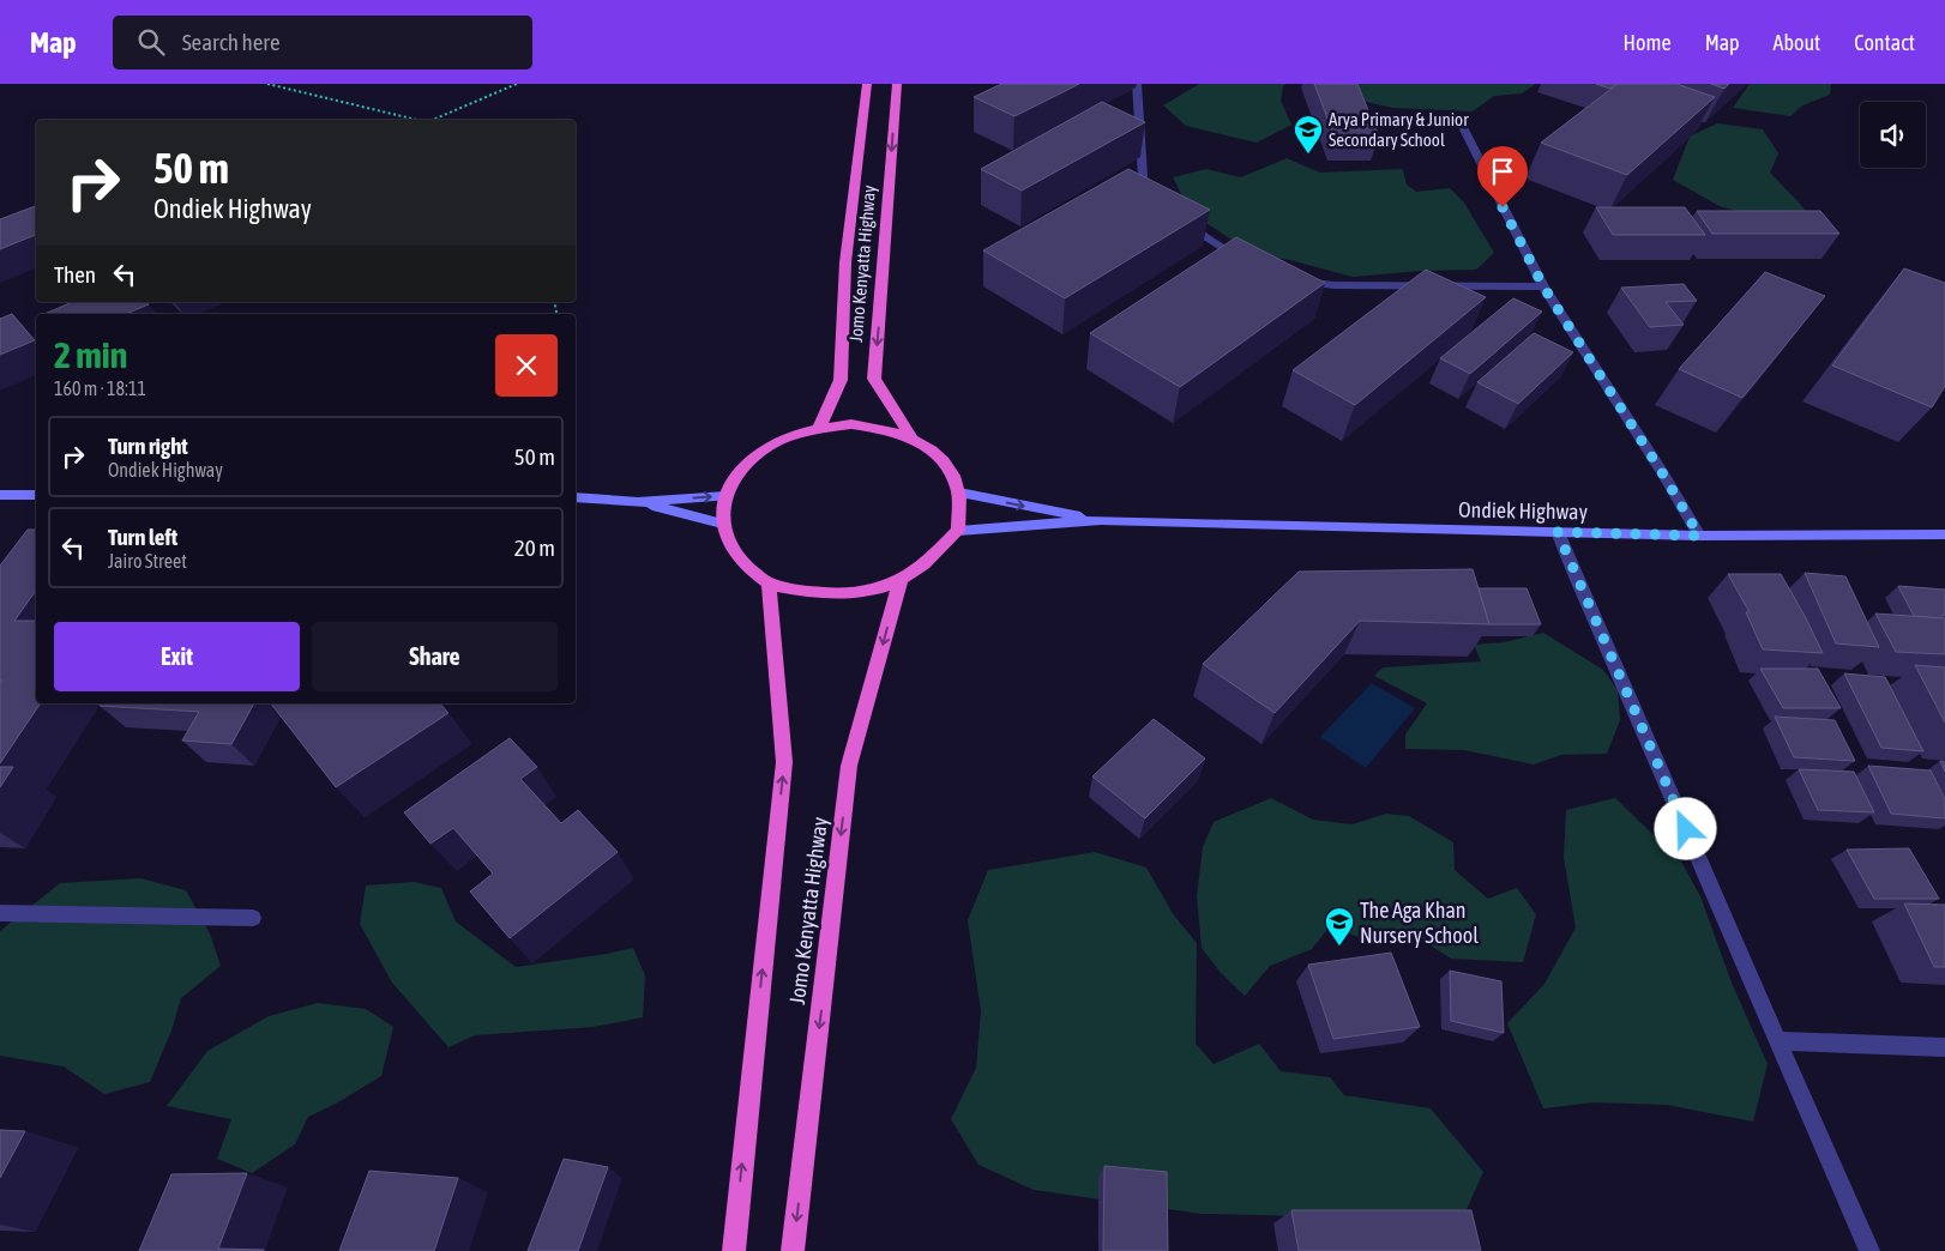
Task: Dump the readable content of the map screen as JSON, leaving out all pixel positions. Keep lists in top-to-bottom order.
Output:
{
  "streets": {
    "highway": ["Jomo Kenyatta Highway"],
    "main road": ["Ondiek Highway"]
  },
  "crossings": [
    ["Jomo Kenyatta Highway", "Ondiek Highway"]
  ],
  "places": {
    "school or university": ["Arya Primary & Junior Secondary School", "The Aga Khan Nursery School"]
  },
  "page": {
    "header": "Map",
    "search": "Search here",
    "nav": [
      "Home",
      "Map",
      "About",
      "Contact"
    ],
    "turn": ["50 m", "Ondiek Highway"],
    "then": "Then",
    "heading": ["2 min", "160 m · 18:11"],
    "list": [
      {
        "name": "Turn right",
        "note": "Ondiek Highway",
        "value": "50 m"
      },
      {
        "name": "Turn left",
        "note": "Jairo Street",
        "value": "20 m"
      }
    ],
    "buttons": ["Exit", "Share"]
  }
}
